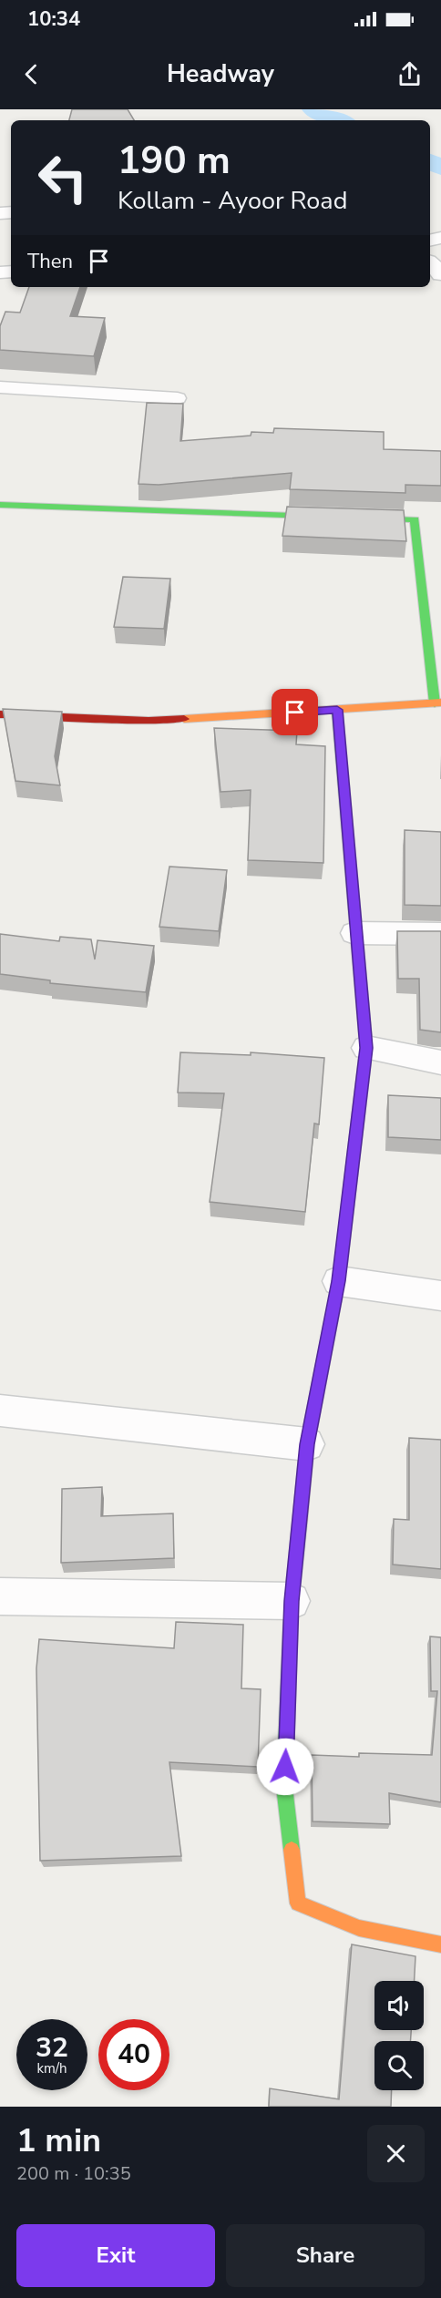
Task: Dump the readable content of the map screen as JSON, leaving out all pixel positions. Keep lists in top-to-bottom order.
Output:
{
  "page": {
    "status": "10:34",
    "header": "Headway",
    "turn": ["190 m", "Kollam - Ayoor Road"],
    "then": "Then",
    "speed": "32 km/h",
    "limit": "40",
    "heading": ["1 min", "200 m · 10:35"],
    "buttons": ["Exit", "Share"]
  }
}
